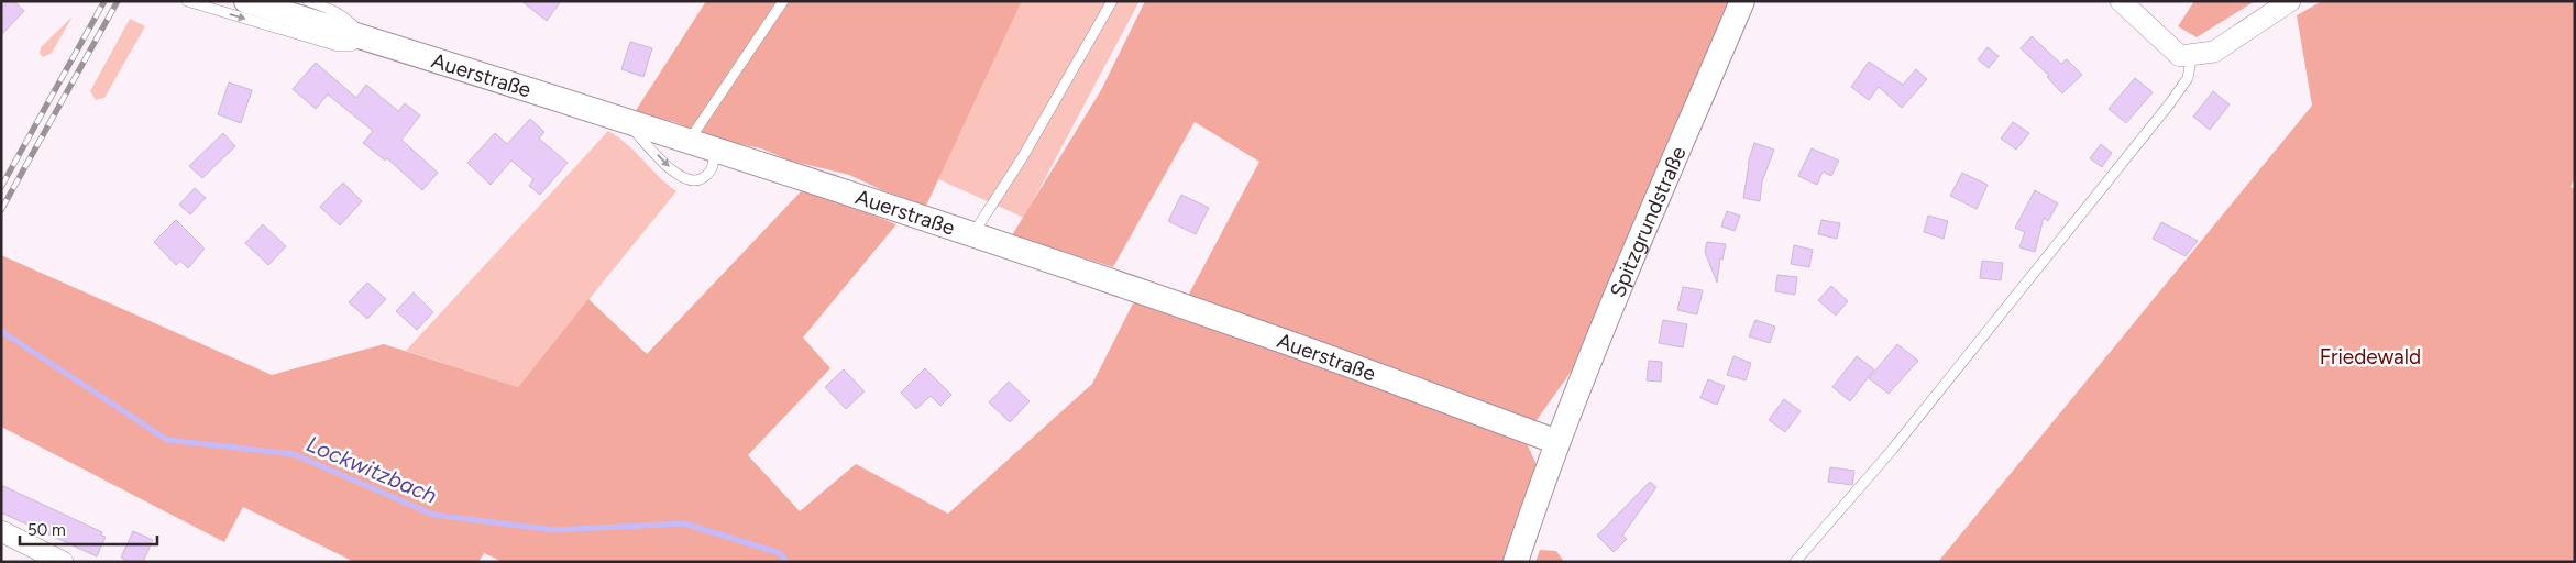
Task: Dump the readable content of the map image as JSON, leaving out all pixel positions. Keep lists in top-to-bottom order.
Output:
{
  "streets": {
    "street": ["Auerstraße", "Spitzgrundstraße"]
  },
  "crossings": [
    ["Auerstraße", "Spitzgrundstraße"]
  ],
  "water": ["Lockwitzbach"],
  "parks": ["Friedewald"],
  "scale_bar": "50 m"
}
